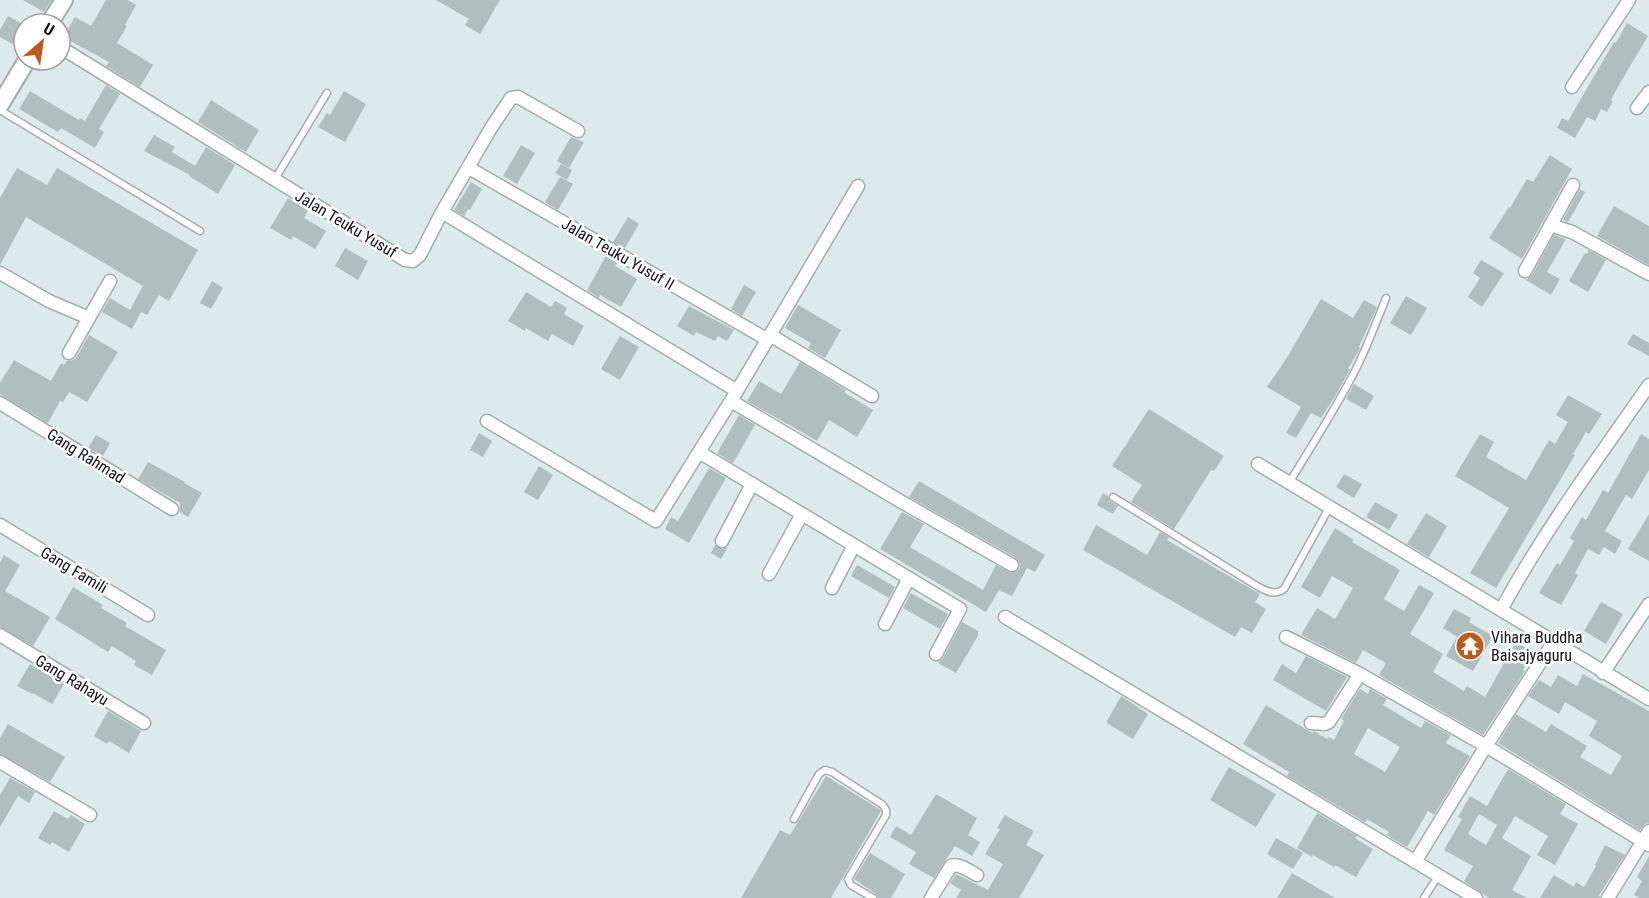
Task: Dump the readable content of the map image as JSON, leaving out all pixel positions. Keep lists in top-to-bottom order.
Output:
{
  "streets": {
    "street": [
      "Jalan Teuku Yusuf",
      "Jalan Teuku Yusuf II",
      "Gang Rahmad",
      "Gang Famili",
      "Gang Rahayu"
    ]
  },
  "places": {
    "temple": ["Vihara Buddha Baisajyaguru"]
  },
  "north": "top right"
}
